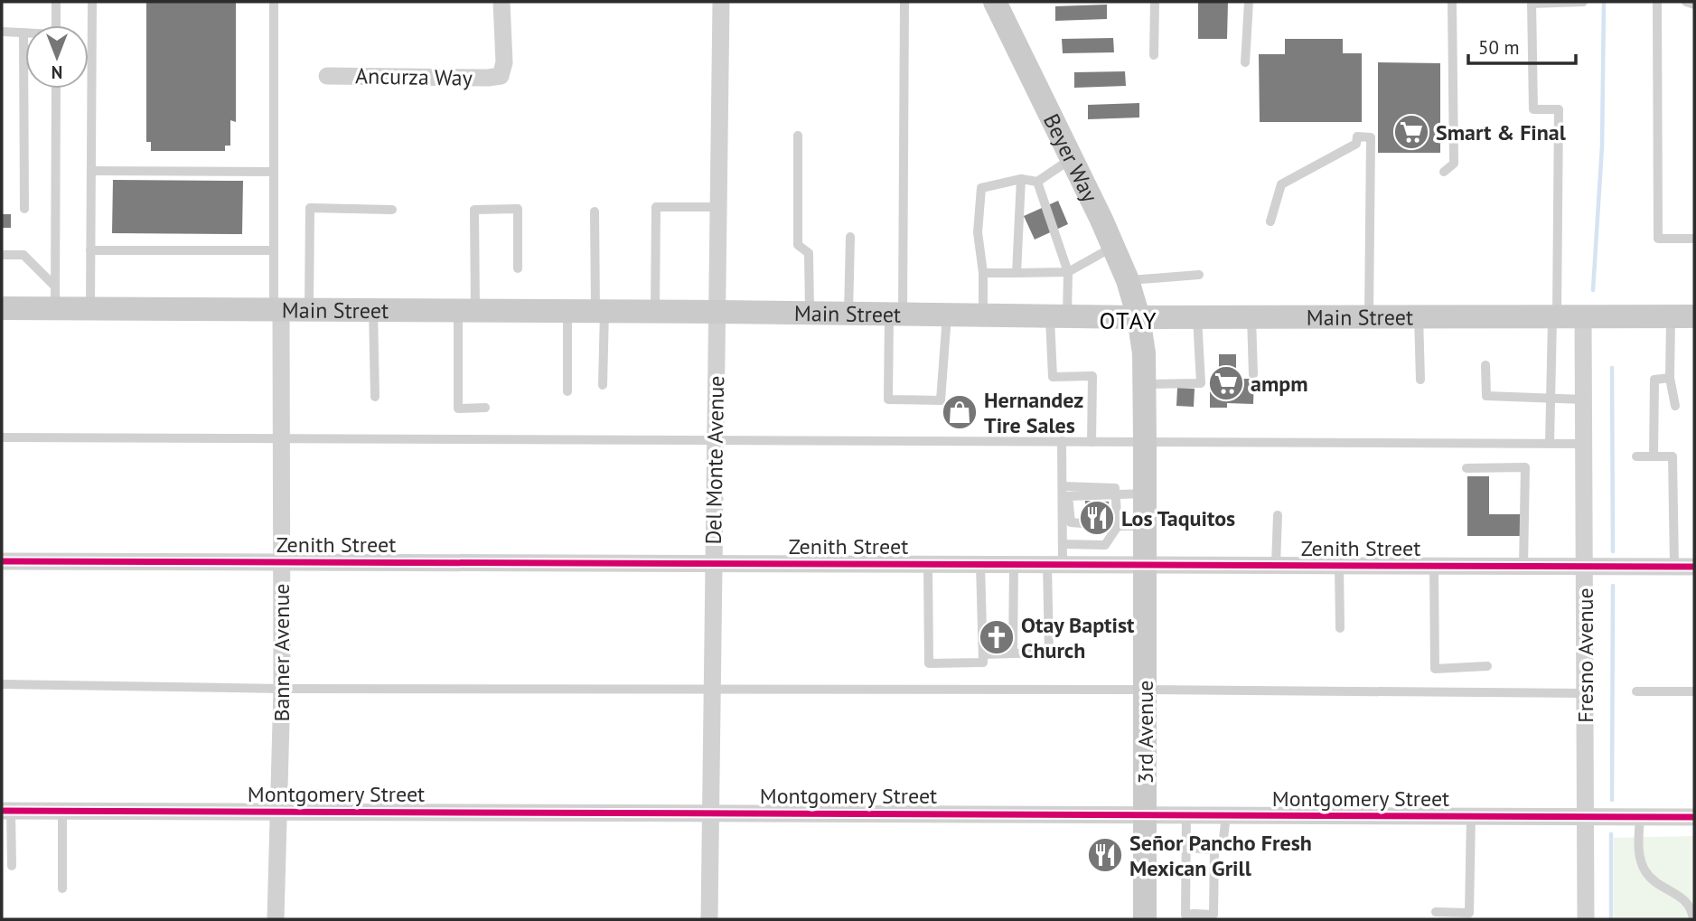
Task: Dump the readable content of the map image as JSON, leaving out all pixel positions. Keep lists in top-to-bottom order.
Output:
{
  "streets": {
    "main road": ["Beyer Way", "Main Street", "3rd Avenue"],
    "street": [
      "Ancurza Way",
      "Del Monte Avenue",
      "Zenith Street",
      "Banner Avenue",
      "Fresno Avenue",
      "Montgomery Street"
    ]
  },
  "crossings": [
    ["Beyer Way", "Main Street"],
    ["Beyer Way", "3rd Avenue"],
    ["Main Street", "Del Monte Avenue"],
    ["Main Street", "Banner Avenue"],
    ["Main Street", "Fresno Avenue"],
    ["Main Street", "3rd Avenue"],
    ["Del Monte Avenue", "Zenith Street"],
    ["Del Monte Avenue", "Montgomery Street"],
    ["Zenith Street", "Banner Avenue"],
    ["Zenith Street", "Fresno Avenue"],
    ["Zenith Street", "3rd Avenue"],
    ["Banner Avenue", "Montgomery Street"],
    ["Fresno Avenue", "Montgomery Street"],
    ["3rd Avenue", "Montgomery Street"]
  ],
  "districts": ["OTAY"],
  "places": {
    "supermarket": ["Smart & Final", "ampm"],
    "shop": ["Hernandez Tire Sales"],
    "restaurant": ["Los Taquitos", "Señor Pancho Fresh Mexican Grill"],
    "church": ["Otay Baptist Church"]
  },
  "scale_bar": "50 m",
  "north": "bottom"
}
